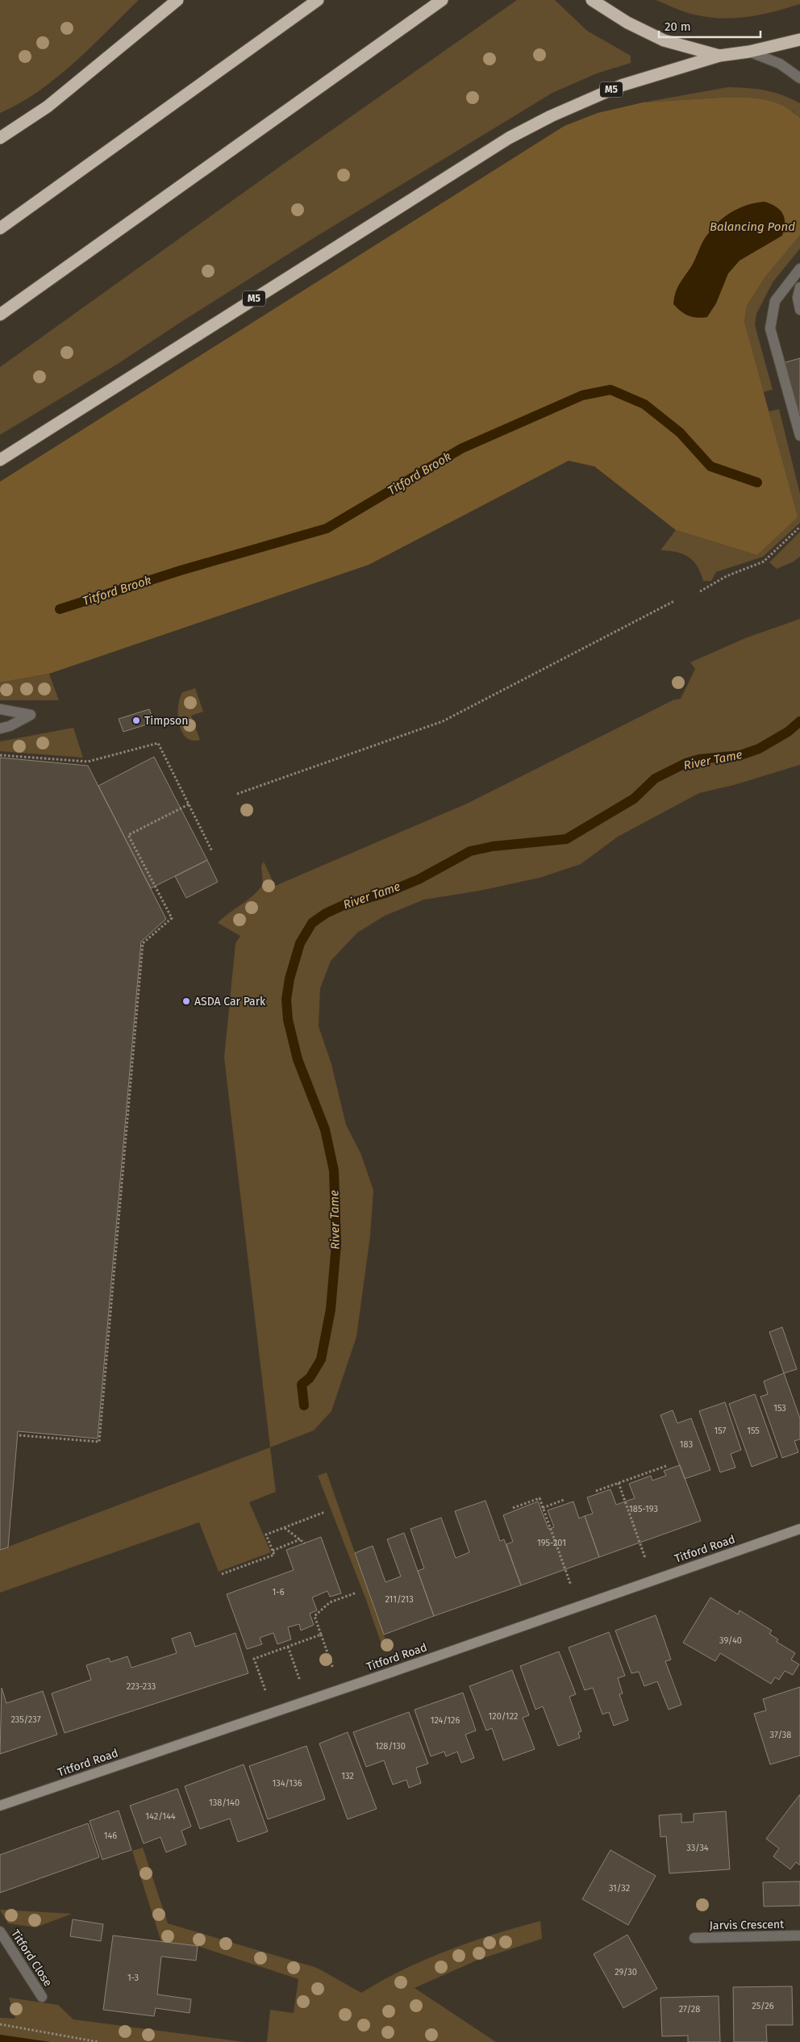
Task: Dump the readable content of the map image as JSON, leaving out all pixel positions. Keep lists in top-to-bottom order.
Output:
{
  "streets": {
    "highway": ["M5"],
    "street": ["Titford Road", "Jarvis Crescent", "Titford Close"]
  },
  "water": ["Balancing Pond", "Titford Brook", "River Tame"],
  "places": ["Timpson", "ASDA Car Park"],
  "house_numbers": [
    "153",
    "157",
    "155",
    "183",
    "185-193",
    "195-201",
    "1-6",
    "211/213",
    "39/40",
    "223-233",
    "120/122",
    "235/237",
    "124/126",
    "37/38",
    "128/130",
    "132",
    "134/136",
    "138/140",
    "142/144",
    "146",
    "33/34",
    "31/32",
    "29/30",
    "1-3",
    "25/26",
    "27/28"
  ],
  "scale_bar": "20 m"
}
